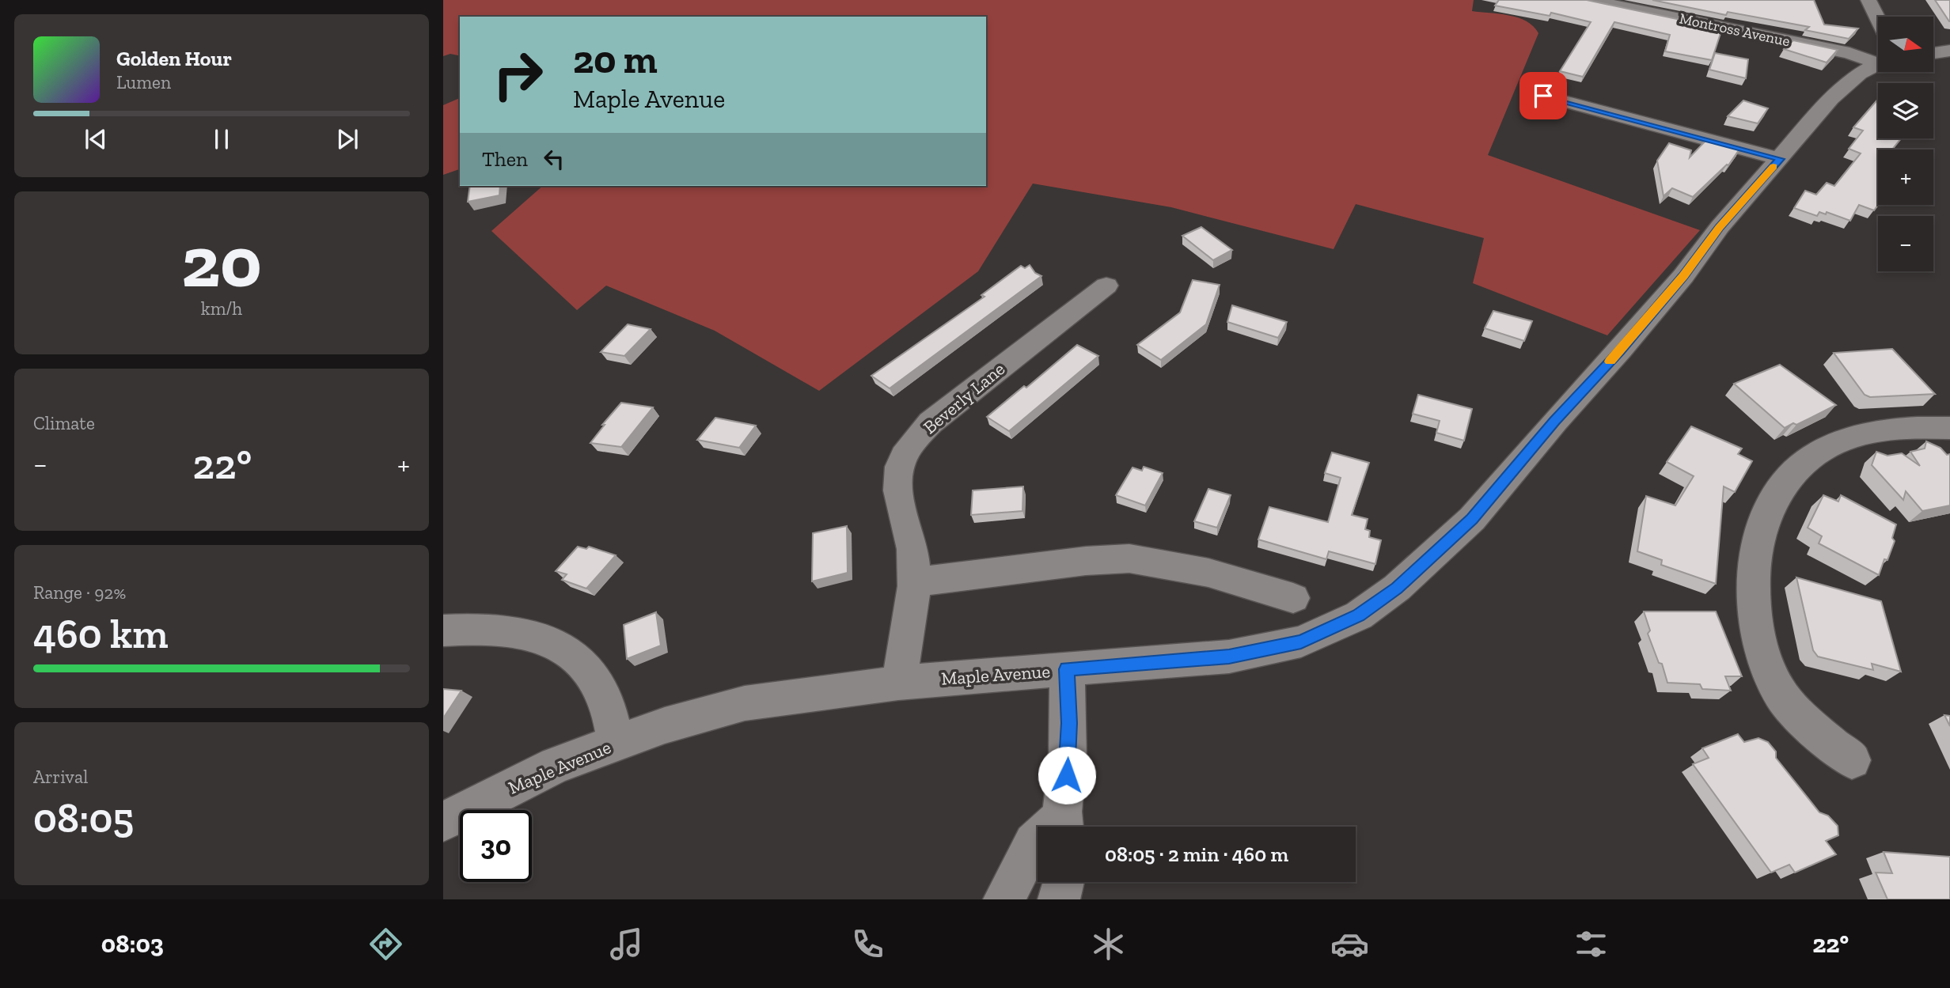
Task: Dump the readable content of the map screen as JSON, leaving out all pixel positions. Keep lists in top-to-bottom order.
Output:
{
  "streets": {
    "street": ["Montross Avenue", "Beverly Lane", "Maple Avenue"]
  },
  "crossings": [
    ["Beverly Lane", "Maple Avenue"]
  ],
  "north": "right",
  "page": {
    "map_buttons": ["+", "−"],
    "turn": ["20 m", "Maple Avenue"],
    "song": ["Golden Hour", "Lumen"],
    "then": "Then",
    "tile": [
      ["20", "km/h"],
      "Climate",
      ["Range · 92%", "460 km"],
      ["Arrival", "08:05"]
    ],
    "heat": ["−", "22°", "+"],
    "limit": "30",
    "trip": "08:05 · 2 min · 460 m",
    "tabs": ["08:03", "22°"]
  }
}
